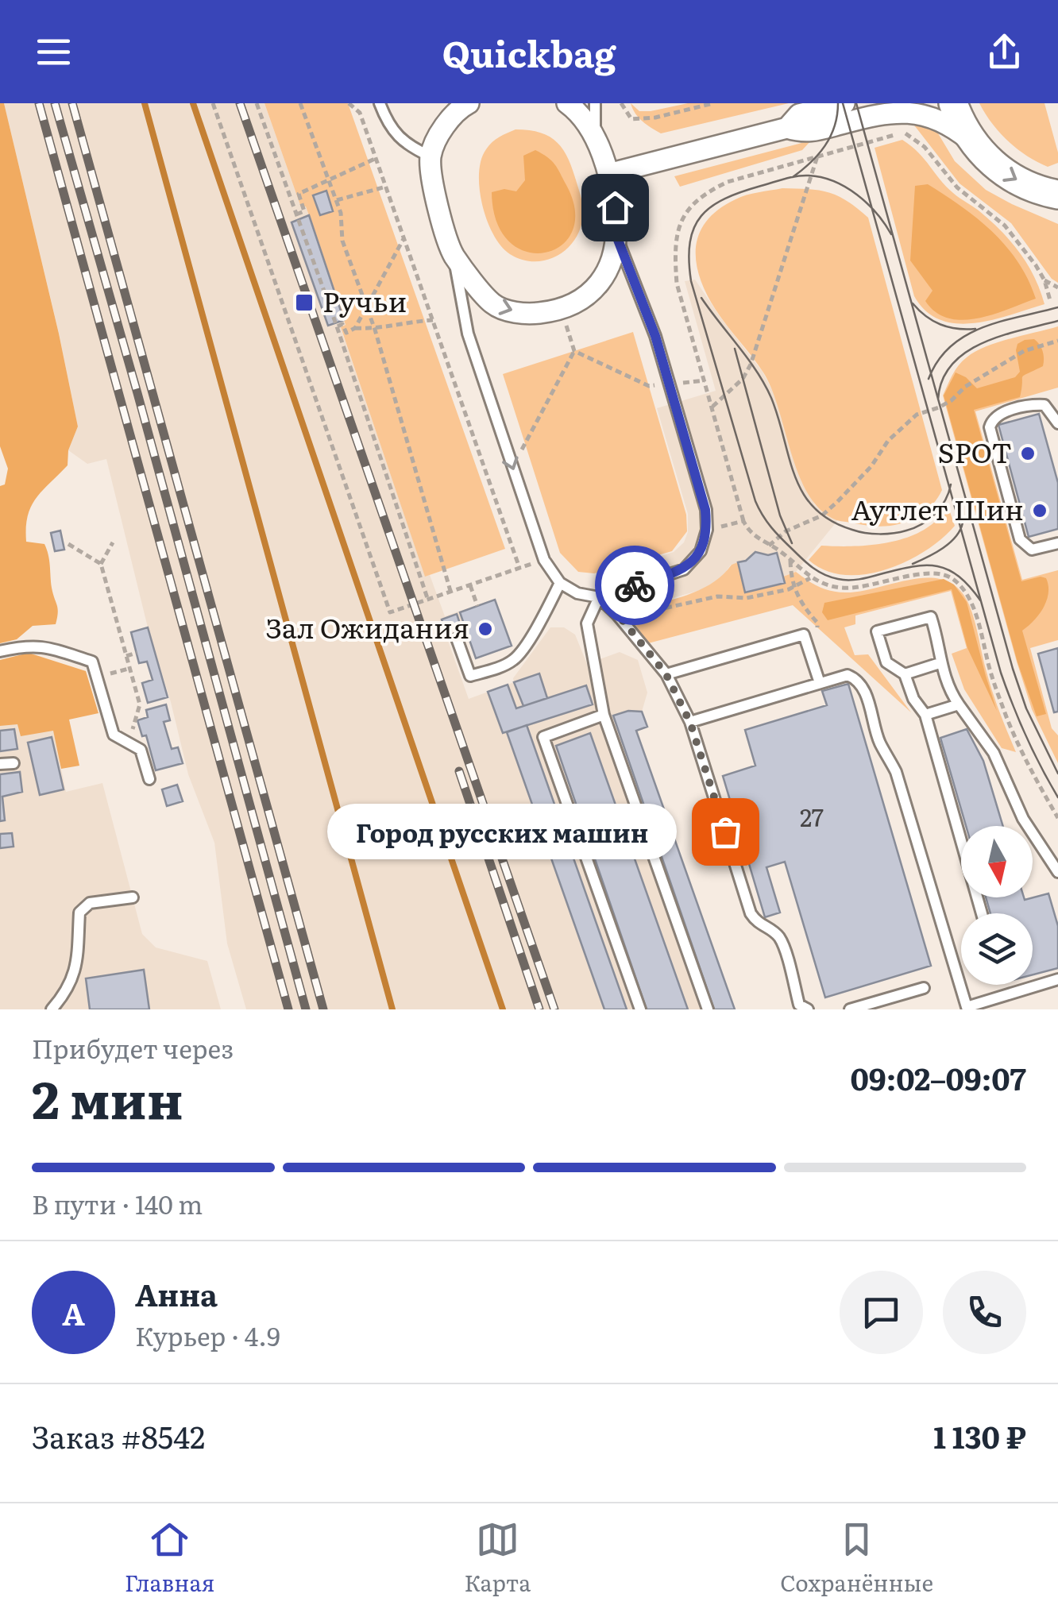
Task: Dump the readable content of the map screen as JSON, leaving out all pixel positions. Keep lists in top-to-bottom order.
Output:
{
  "places": {
    "transit": ["Ручьи"],
    "other": [
      "SPOT",
      "Аутлет Шин",
      "Зал Ожидания",
      "Город русских машин"
    ]
  },
  "house_numbers": ["27"],
  "north": "bottom",
  "page": {
    "header": "Quickbag",
    "bubble": "Город русских машин",
    "heading": ["2 мин", "Прибудет через", "09:02–09:07"],
    "panel": [
      "Анна",
      "Курьер · 4.9",
      "Заказ #8542",
      "1 130 ₽"
    ],
    "bar": "В пути · 140 m",
    "round": "А",
    "tabs": ["Главная", "Карта", "Сохранённые"]
  }
}
